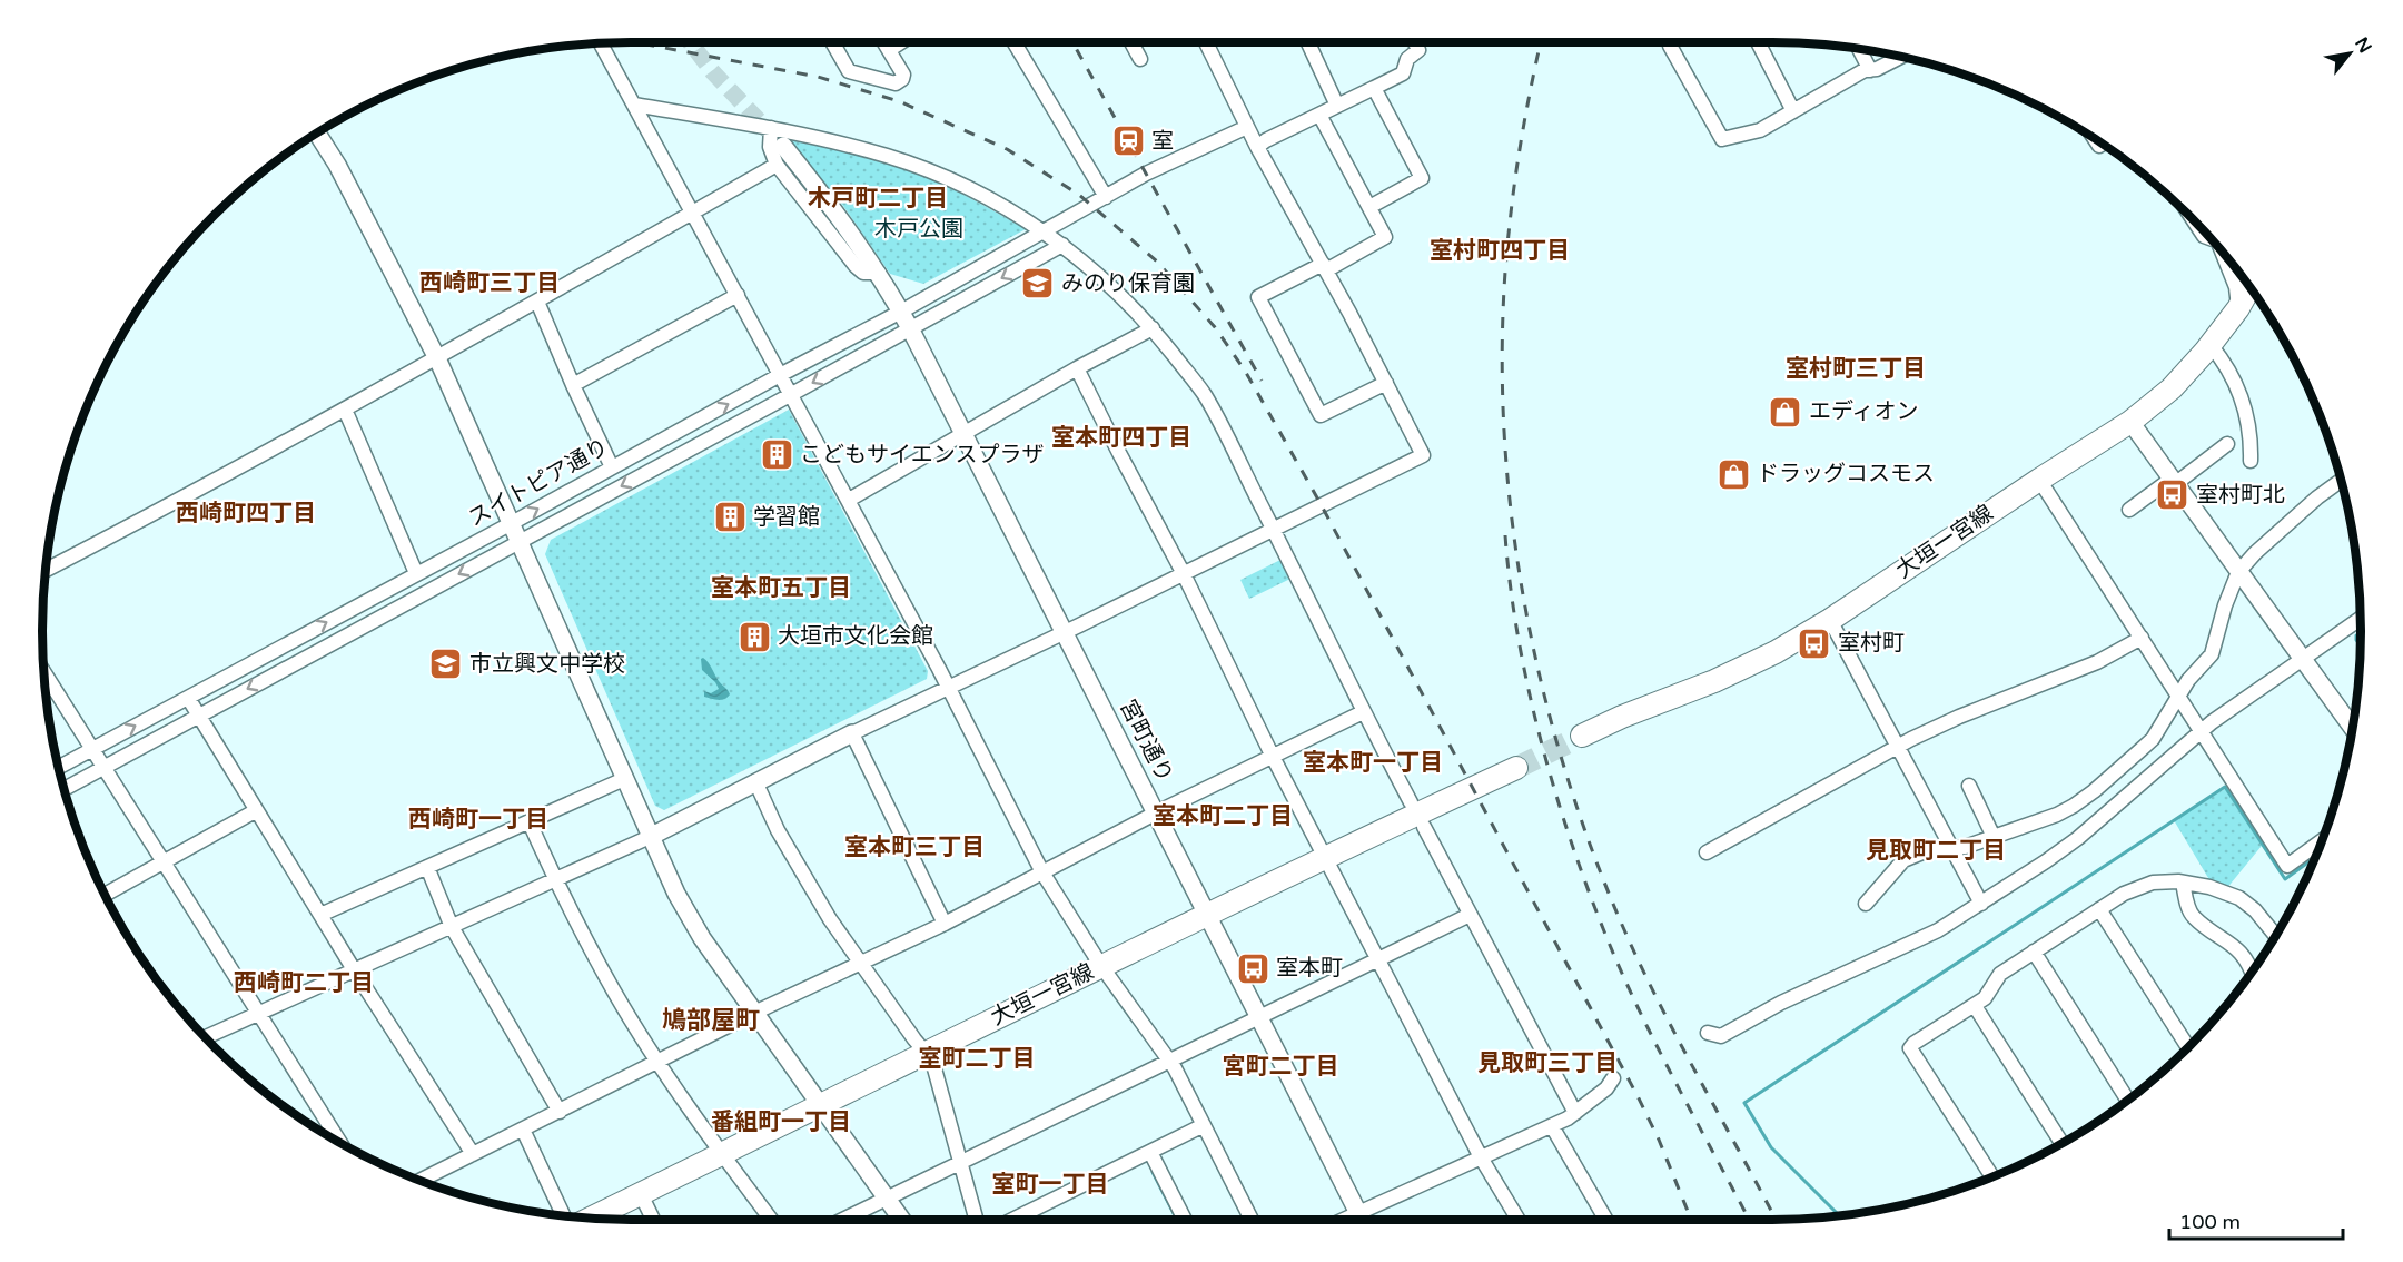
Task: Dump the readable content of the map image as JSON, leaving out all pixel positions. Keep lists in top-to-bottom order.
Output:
{
  "streets": {
    "main road": ["大垣一宮線"],
    "street": ["スイトピア通り", "宮町通り"]
  },
  "crossings": [
    ["スイトピア通り", "宮町通り"],
    ["大垣一宮線", "宮町通り"]
  ],
  "districts": [
    "木戸町二丁目",
    "室村町四丁目",
    "西崎町三丁目",
    "室村町三丁目",
    "室本町四丁目",
    "西崎町四丁目",
    "室本町五丁目",
    "室本町一丁目",
    "室本町二丁目",
    "西崎町一丁目",
    "室本町三丁目",
    "見取町二丁目",
    "西崎町二丁目",
    "鳩部屋町",
    "室町二丁目",
    "見取町三丁目",
    "宮町二丁目",
    "番組町一丁目",
    "室町一丁目"
  ],
  "parks": ["木戸公園"],
  "places": {
    "station": ["室"],
    "school or university": ["みのり保育園", "市立興文中学校"],
    "shop": ["エディオン", "ドラッグコスモス"],
    "building": ["こどもサイエンスプラザ", "学習館", "大垣市文化会館"],
    "bus stop": ["室村町北", "室村町", "室本町"]
  },
  "scale_bar": "100 m",
  "north": "top right"
}
